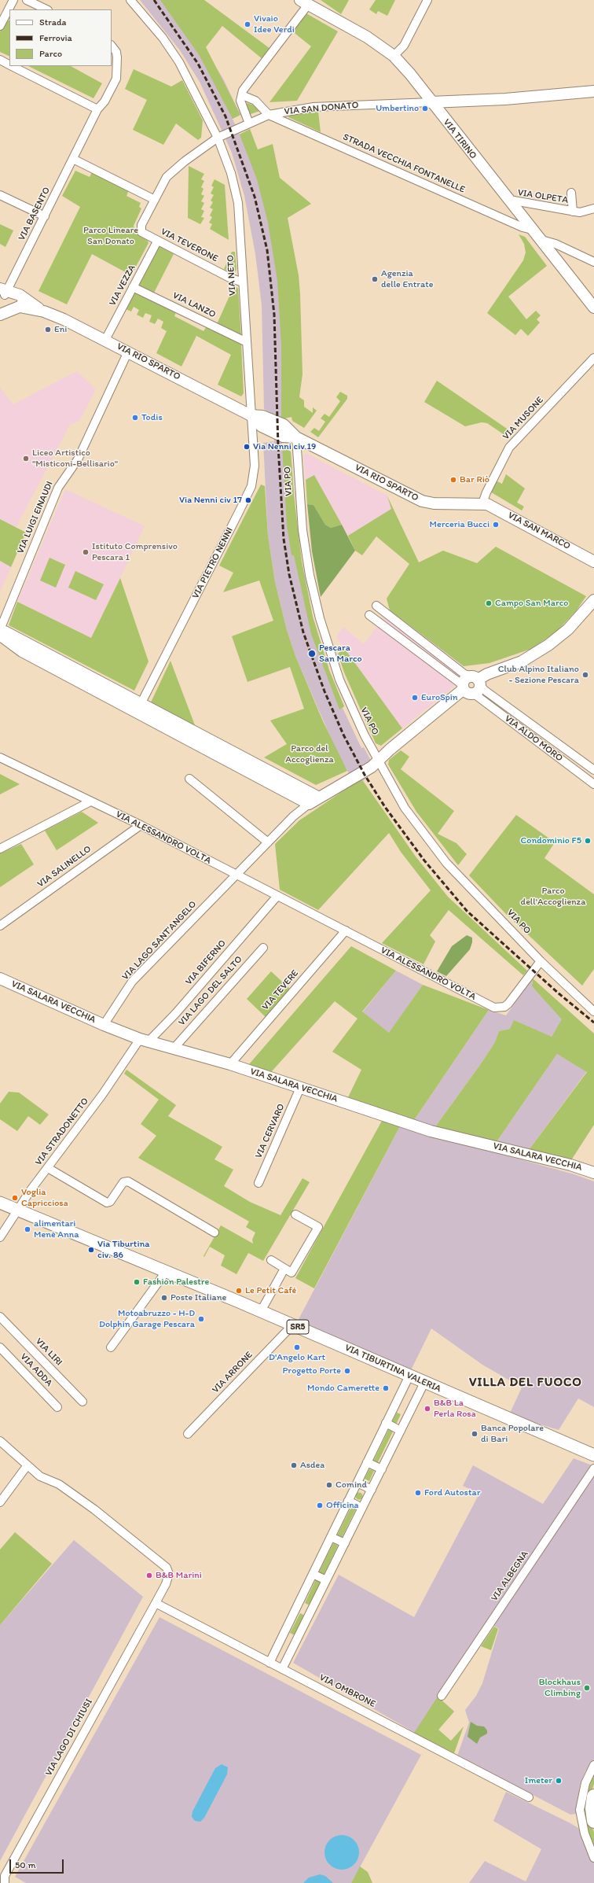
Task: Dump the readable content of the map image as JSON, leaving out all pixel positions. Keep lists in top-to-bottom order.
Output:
{
  "streets": {
    "main road": ["SR5", "VIA TIBURTINA VALERIA"],
    "street": [
      "VIA SAN DONATO",
      "VIA TIRINO",
      "STRADA VECCHIA FONTANELLE",
      "VIA OLPETA",
      "VIA BASENTO",
      "VIA TEVERONE",
      "VIA NETO",
      "VIA VEZZA",
      "VIA LANZO",
      "VIA RIO SPARTO",
      "VIA MUSONE",
      "VIA PO",
      "VIA LUIGI EINAUDI",
      "VIA SAN MARCO",
      "VIA PIETRO NENNI",
      "VIA ALDO MORO",
      "VIA ALESSANDRO VOLTA",
      "VIA SALINELLO",
      "VIA LAGO SANT'ANGELO",
      "VIA BIFERNO",
      "VIA TEVERE",
      "VIA LAGO DEL SALTO",
      "VIA SALARA VECCHIA",
      "VIA CERVARO",
      "VIA STRADONETTO",
      "VIA LIRI",
      "VIA ADDA",
      "VIA ARRONE",
      "VIA ALBEGNA",
      "VIA OMBRONE",
      "VIA LAGO DI CHIUSI"
    ]
  },
  "crossings": [
    ["VIA SAN DONATO", "VIA TIRINO"],
    ["VIA SAN DONATO", "STRADA VECCHIA FONTANELLE"],
    ["VIA SAN DONATO", "VIA NETO"],
    ["VIA TIRINO", "STRADA VECCHIA FONTANELLE"],
    ["VIA TIRINO", "VIA OLPETA"],
    ["VIA BASENTO", "VIA RIO SPARTO"],
    ["VIA TEVERONE", "VIA NETO"],
    ["VIA TEVERONE", "VIA VEZZA"],
    ["VIA NETO", "VIA LANZO"],
    ["VIA NETO", "VIA RIO SPARTO"],
    ["VIA NETO", "VIA PIETRO NENNI"],
    ["VIA VEZZA", "VIA LANZO"],
    ["VIA VEZZA", "VIA RIO SPARTO"],
    ["VIA RIO SPARTO", "VIA MUSONE"],
    ["VIA RIO SPARTO", "VIA PO"],
    ["VIA RIO SPARTO", "VIA LUIGI EINAUDI"],
    ["VIA RIO SPARTO", "VIA SAN MARCO"],
    ["VIA RIO SPARTO", "VIA PIETRO NENNI"],
    ["VIA MUSONE", "VIA SAN MARCO"],
    ["VIA PO", "VIA ALESSANDRO VOLTA"],
    ["VIA ALESSANDRO VOLTA", "VIA SALINELLO"],
    ["VIA ALESSANDRO VOLTA", "VIA LAGO SANT'ANGELO"],
    ["VIA ALESSANDRO VOLTA", "VIA BIFERNO"],
    ["VIA ALESSANDRO VOLTA", "VIA TEVERE"],
    ["VIA LAGO SANT'ANGELO", "VIA SALARA VECCHIA"],
    ["VIA BIFERNO", "VIA SALARA VECCHIA"],
    ["VIA BIFERNO", "VIA STRADONETTO"],
    ["VIA TEVERE", "VIA SALARA VECCHIA"],
    ["VIA LAGO DEL SALTO", "VIA SALARA VECCHIA"],
    ["VIA SALARA VECCHIA", "VIA CERVARO"],
    ["VIA SALARA VECCHIA", "VIA STRADONETTO"],
    ["VIA STRADONETTO", "VIA TIBURTINA VALERIA"],
    ["VIA TIBURTINA VALERIA", "VIA ARRONE"],
    ["VIA OMBRONE", "VIA LAGO DI CHIUSI"]
  ],
  "districts": ["VILLA DEL FUOCO"],
  "parks": ["Parco Lineare San Donato", "Parco del Accoglienza", "Parco dell'Accoglienza"],
  "places": [
    "Vivaio Idee Verdi",
    "Umbertino",
    "Agenzia delle Entrate",
    "Eni",
    "Todis",
    "Via Nenni civ 19",
    "Liceo Artistico \"Misticoni-Bellisario\"",
    "Bar Riò",
    "Via Nenni civ 17",
    "Merceria Bucci",
    "Istituto Comprensivo Pescara 1",
    "Campo San Marco",
    "Pescara San Marco",
    "Club Alpino Italiano - Sezione Pescara",
    "EuroSpin",
    "Condominio F5",
    "Voglia Capricciosa",
    "alimentari Menè Anna",
    "Via Tiburtina civ. 86",
    "Fashion Palestre",
    "Le Petit Café",
    "Poste Italiane",
    "Motoabruzzo - H-D Dolphin Garage Pescara",
    "D'Angelo Kart",
    "Progetto Porte",
    "Mondo Camerette",
    "B&B La Perla Rosa",
    "Banca Popolare di Bari",
    "Asdea",
    "Comind",
    "Ford Autostar",
    "Officina",
    "B&B Marini",
    "Blockhaus Climbing",
    "Imeter"
  ],
  "legend": ["Strada", "Ferrovia", "Parco"],
  "scale_bar": "50 m"
}
